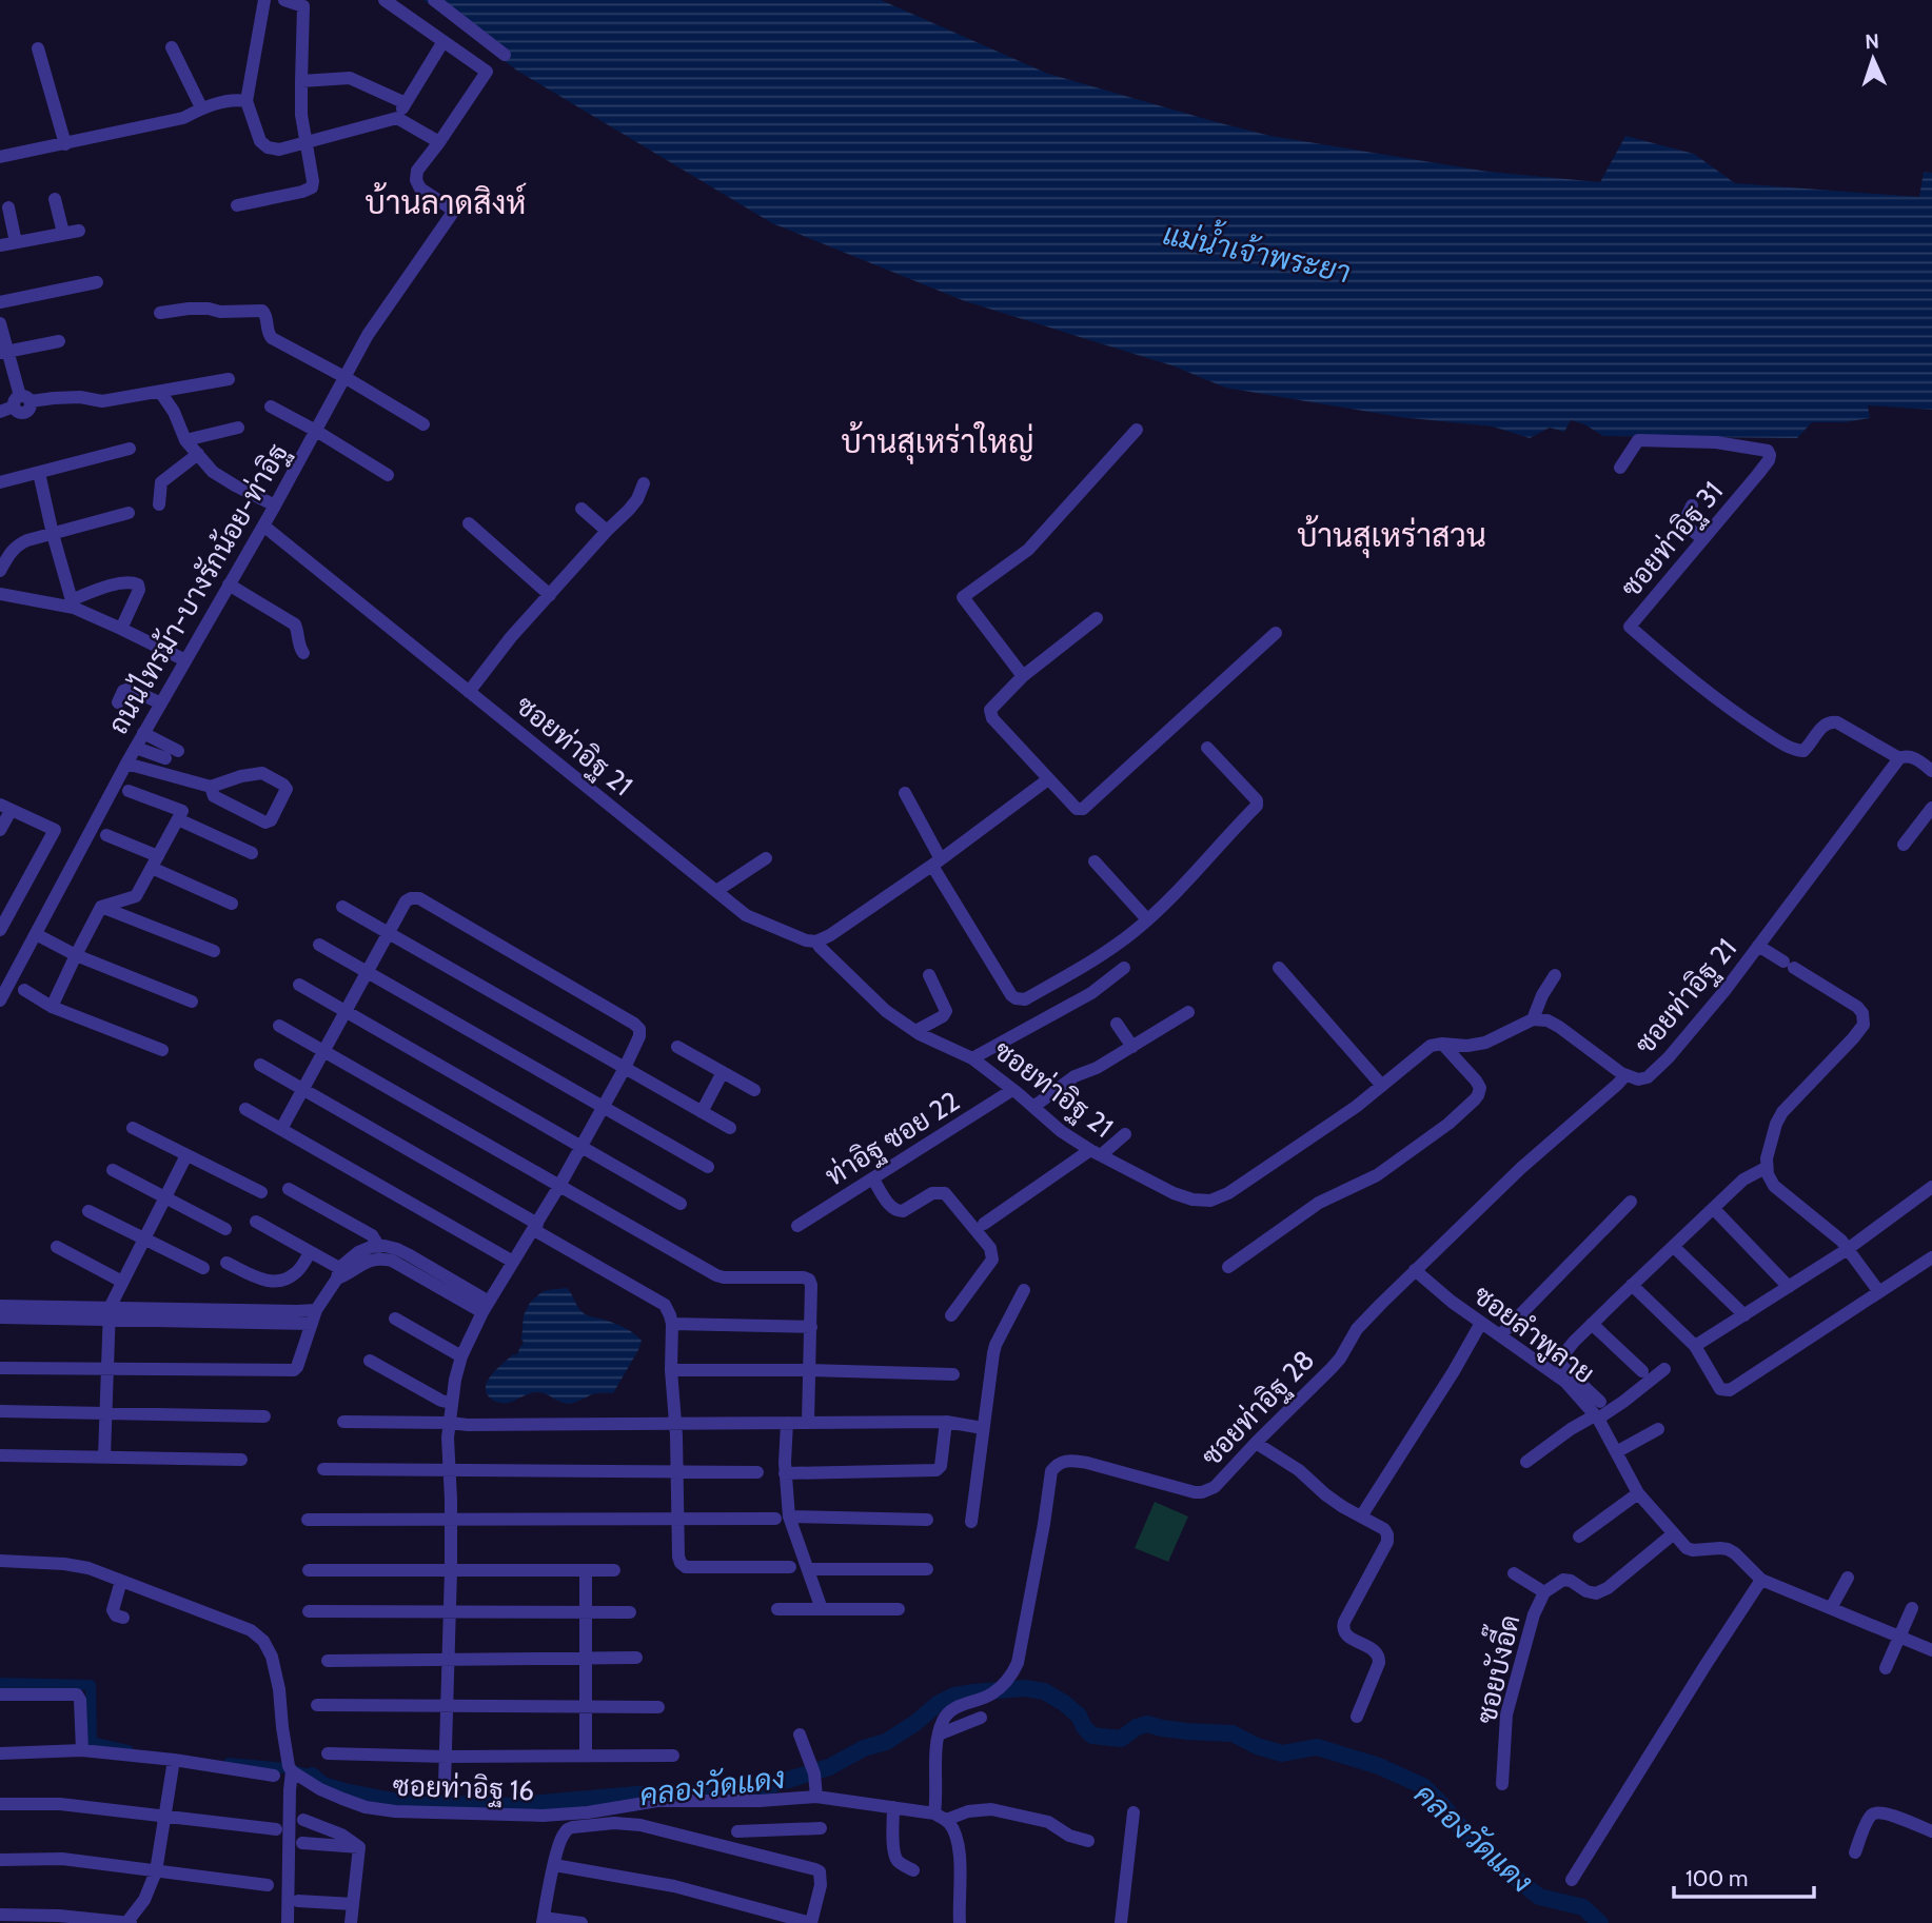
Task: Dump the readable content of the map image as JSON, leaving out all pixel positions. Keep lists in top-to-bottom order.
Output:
{
  "streets": {
    "street": [
      "ซอยท่าอิฐ 31",
      "ถนนไทรม้า-บางรักน้อย-ท่าอิฐ",
      "ซอยท่าอิฐ 21",
      "ท่าอิฐ ซอย 22",
      "ซอยลำพูลาย",
      "ซอยท่าอิฐ 28",
      "ซอยบังอี๊ด",
      "ซอยท่าอิฐ 16"
    ]
  },
  "crossings": [
    ["ซอยท่าอิฐ 31", "ซอยท่าอิฐ 21"],
    ["ถนนไทรม้า-บางรักน้อย-ท่าอิฐ", "ซอยท่าอิฐ 21"],
    ["ซอยท่าอิฐ 21", "ท่าอิฐ ซอย 22"],
    ["ซอยท่าอิฐ 21", "ซอยท่าอิฐ 28"],
    ["ซอยลำพูลาย", "ซอยท่าอิฐ 28"],
    ["ซอยลำพูลาย", "ซอยบังอี๊ด"]
  ],
  "districts": ["บ้านลาดสิงห์", "บ้านสุเหร่าใหญ่", "บ้านสุเหร่าสวน"],
  "water": ["แม่น้ำเจ้าพระยา", "คลองวัดแดง"],
  "scale_bar": "100 m",
  "north": "top"
}
